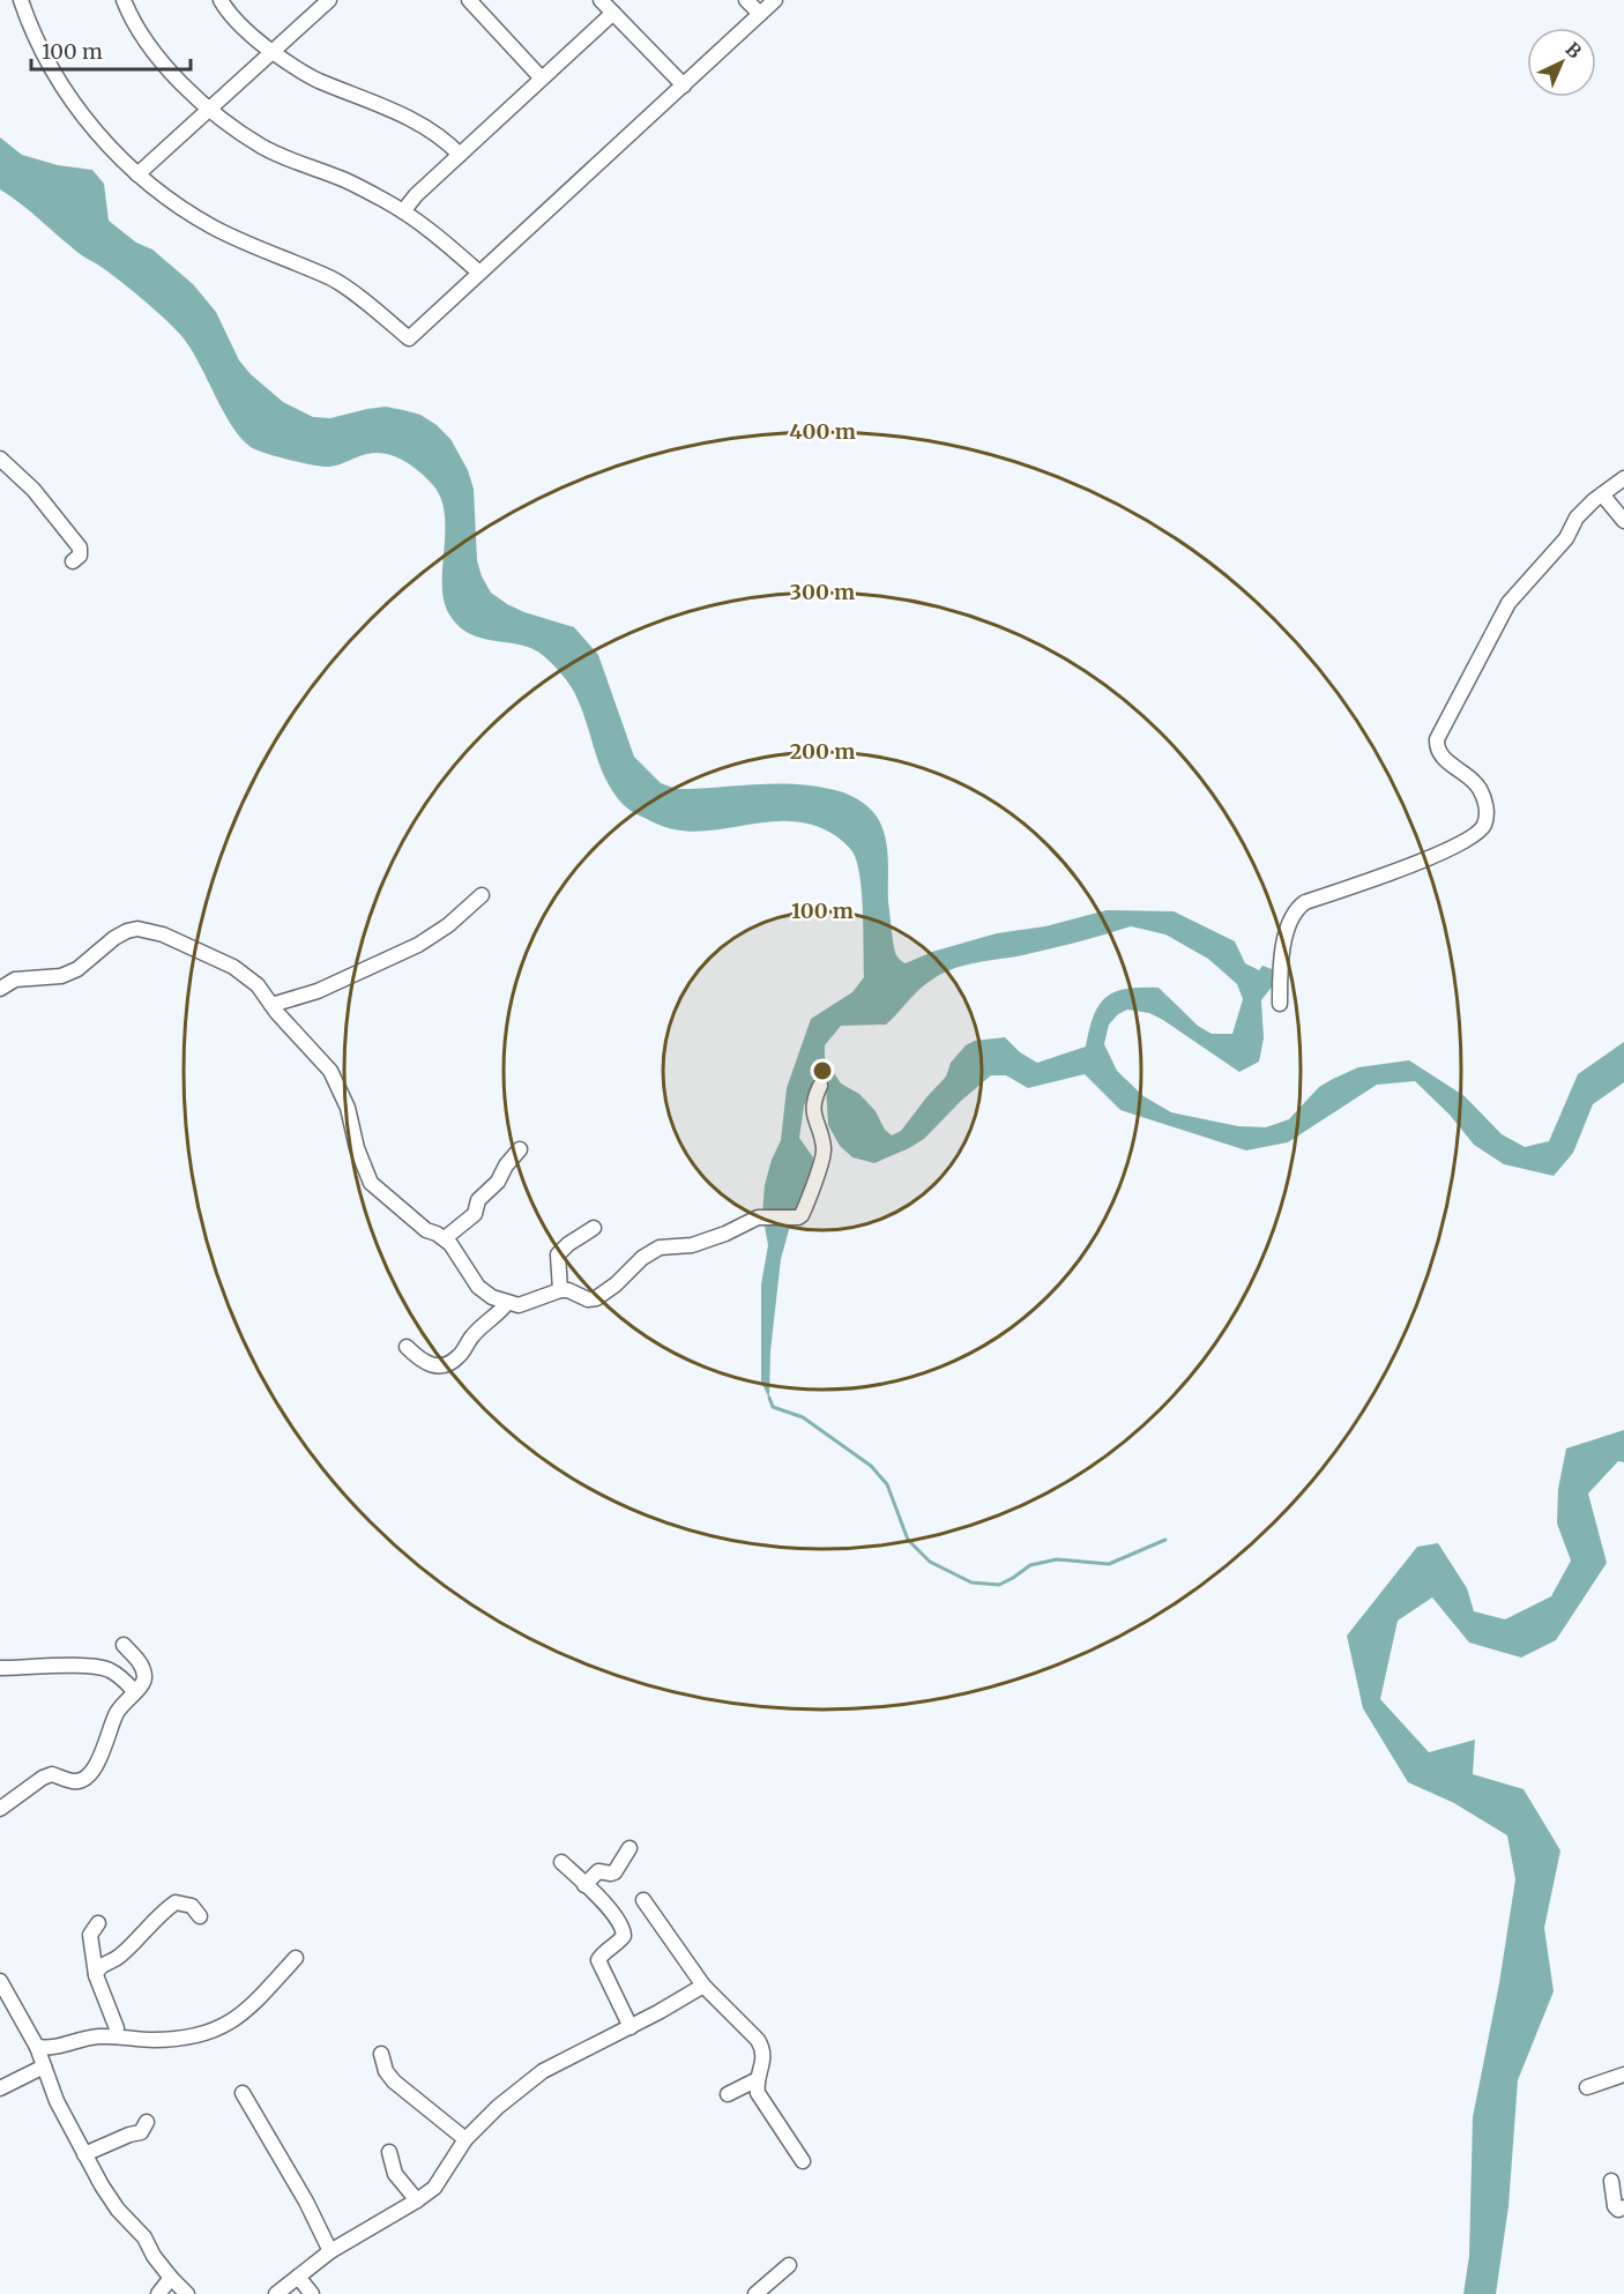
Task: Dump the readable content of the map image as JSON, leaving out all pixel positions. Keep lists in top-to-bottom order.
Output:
{
  "scale_bar": "100 m",
  "north": "top right",
  "rings": [
    "400 m",
    "300 m",
    "200 m",
    "100 m"
  ]
}
